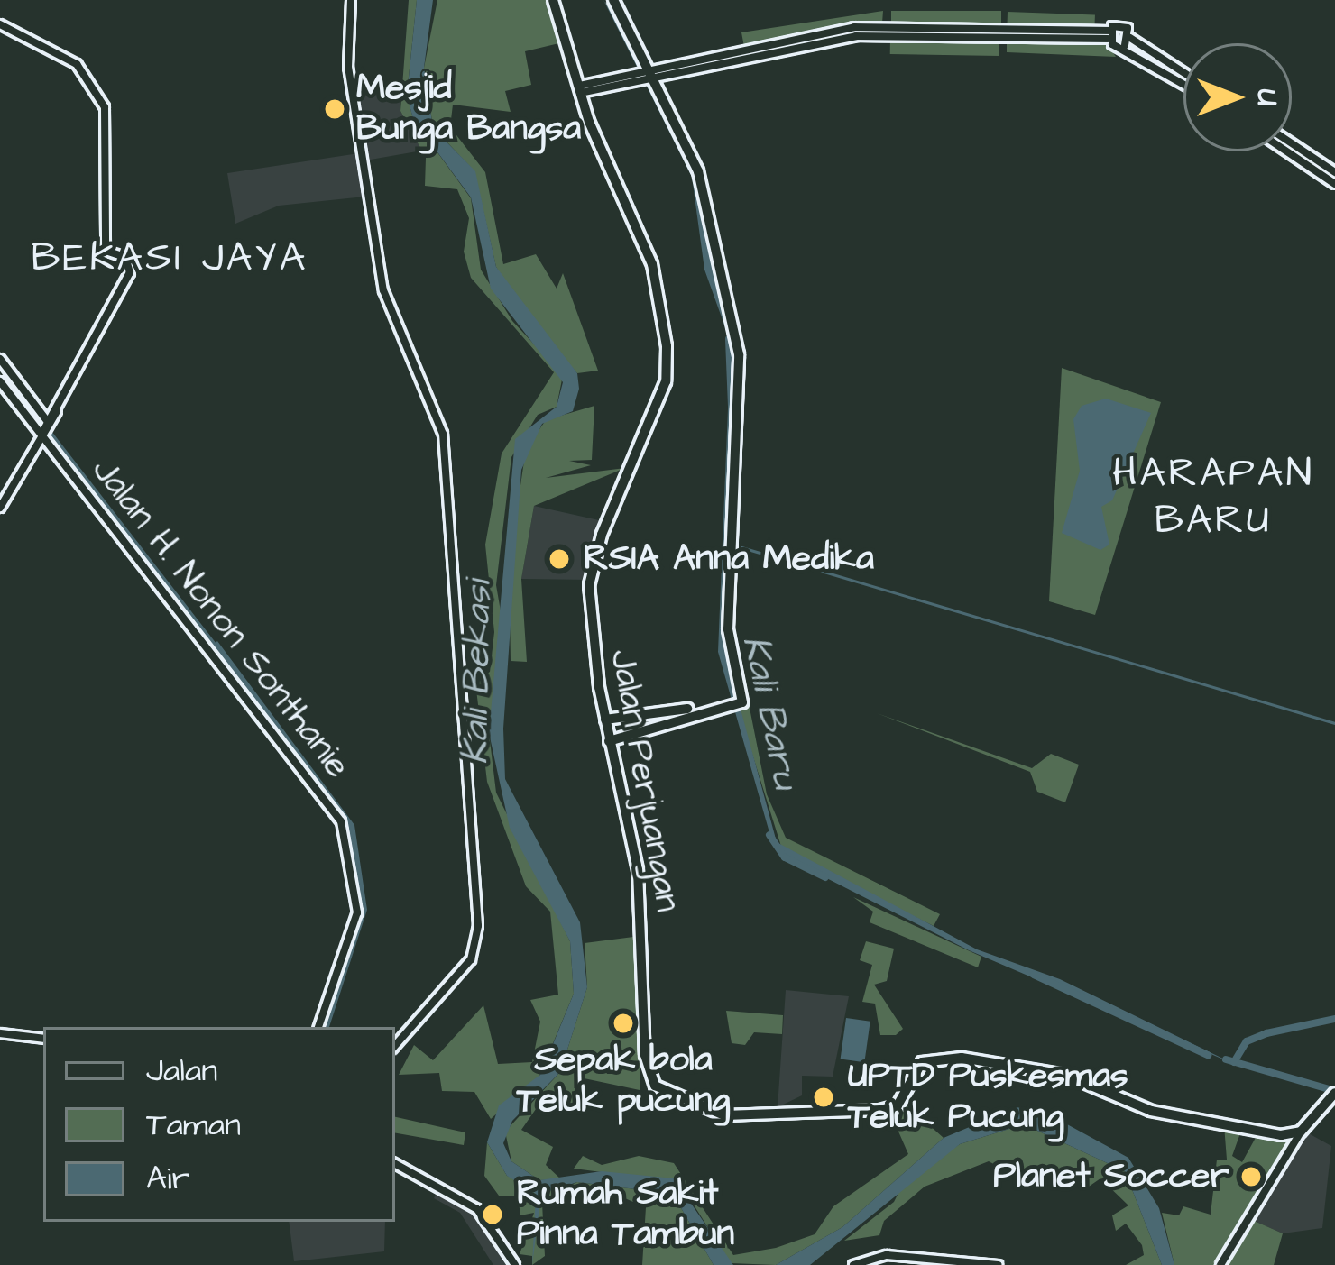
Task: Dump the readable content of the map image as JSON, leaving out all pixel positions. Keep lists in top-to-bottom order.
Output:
{
  "streets": {
    "main road": ["Jalan Perjuangan"],
    "street": ["Jalan H. Nonon Sonthanie"]
  },
  "districts": ["BEKASI JAYA", "HARAPAN BARU"],
  "water": ["Kali Bekasi", "Kali Baru"],
  "places": [
    "Mesjid Bunga Bangsa",
    "RSIA Anna Medika",
    "Sepak bola Teluk pucung",
    "UPTD Puskesmas Teluk Pucung",
    "Planet Soccer",
    "Rumah Sakit Pinna Tambun"
  ],
  "legend": ["Jalan", "Taman", "Air"],
  "north": "right"
}
